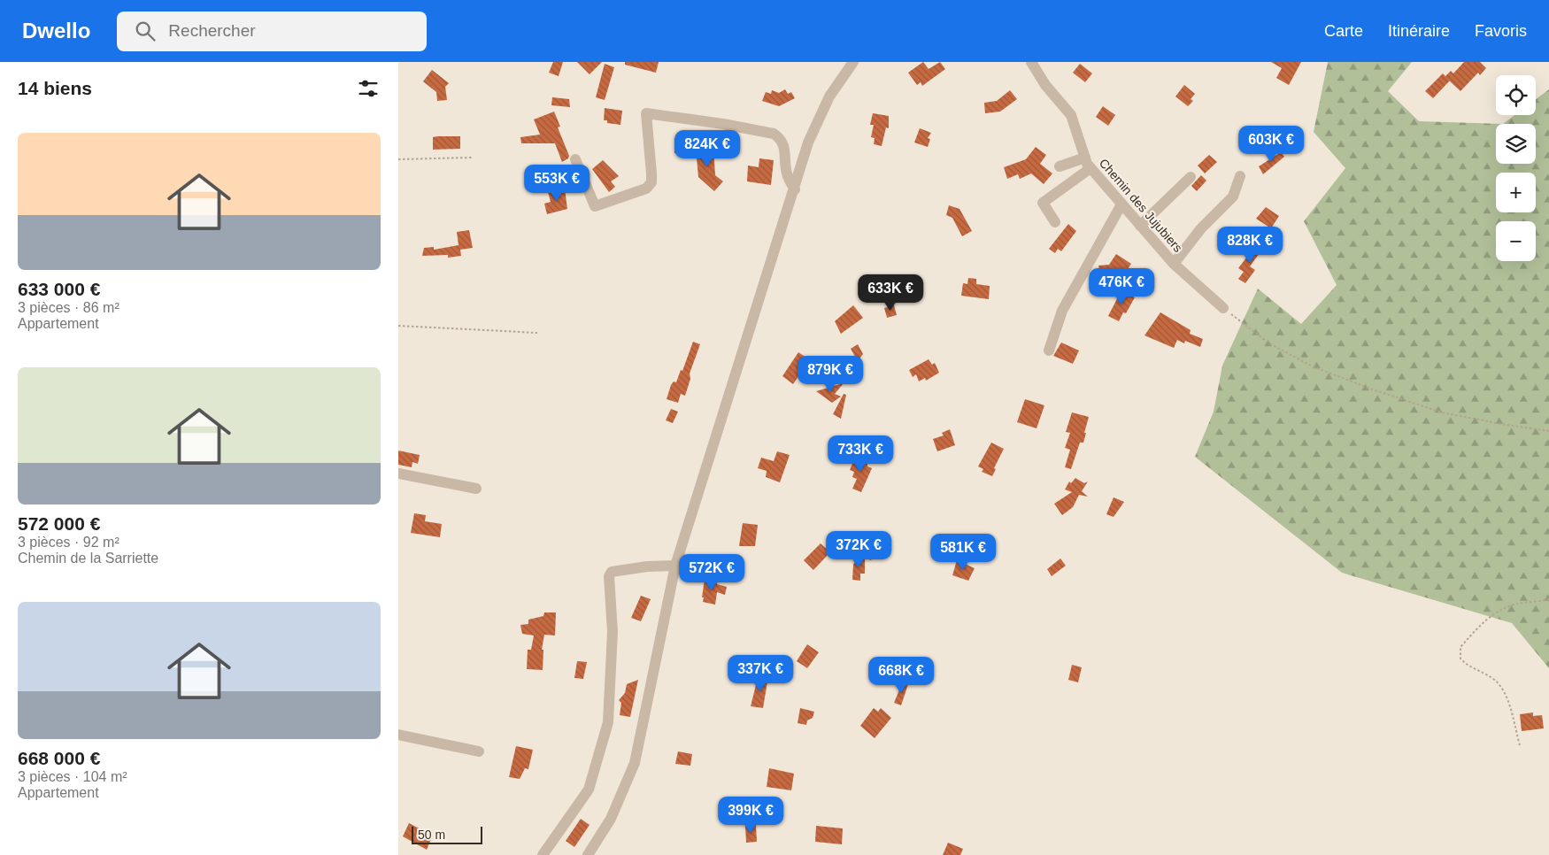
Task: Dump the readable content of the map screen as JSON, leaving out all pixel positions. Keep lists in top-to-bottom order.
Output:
{
  "streets": {
    "street": ["Chemin des Jujubiers"]
  },
  "scale_bar": "50 m",
  "page": {
    "header": "Dwello",
    "search": "Rechercher",
    "nav": ["Carte", "Itinéraire", "Favoris"],
    "heading": "14 biens",
    "map_buttons": ["+", "−"],
    "list": [
      {
        "name": "633 000 €",
        "note": "3 pièces · 86 m² · Appartement"
      },
      {
        "name": "572 000 €",
        "note": "3 pièces · 92 m² · Chemin de la Sarriette"
      },
      {
        "name": "668 000 €",
        "note": "3 pièces · 104 m² · Appartement"
      }
    ],
    "price": [
      "603K €",
      "824K €",
      "553K €",
      "828K €",
      "476K €",
      "633K €",
      "879K €",
      "733K €",
      "372K €",
      "581K €",
      "572K €",
      "337K €",
      "668K €",
      "399K €"
    ],
    "scale": "50 m"
  }
}
